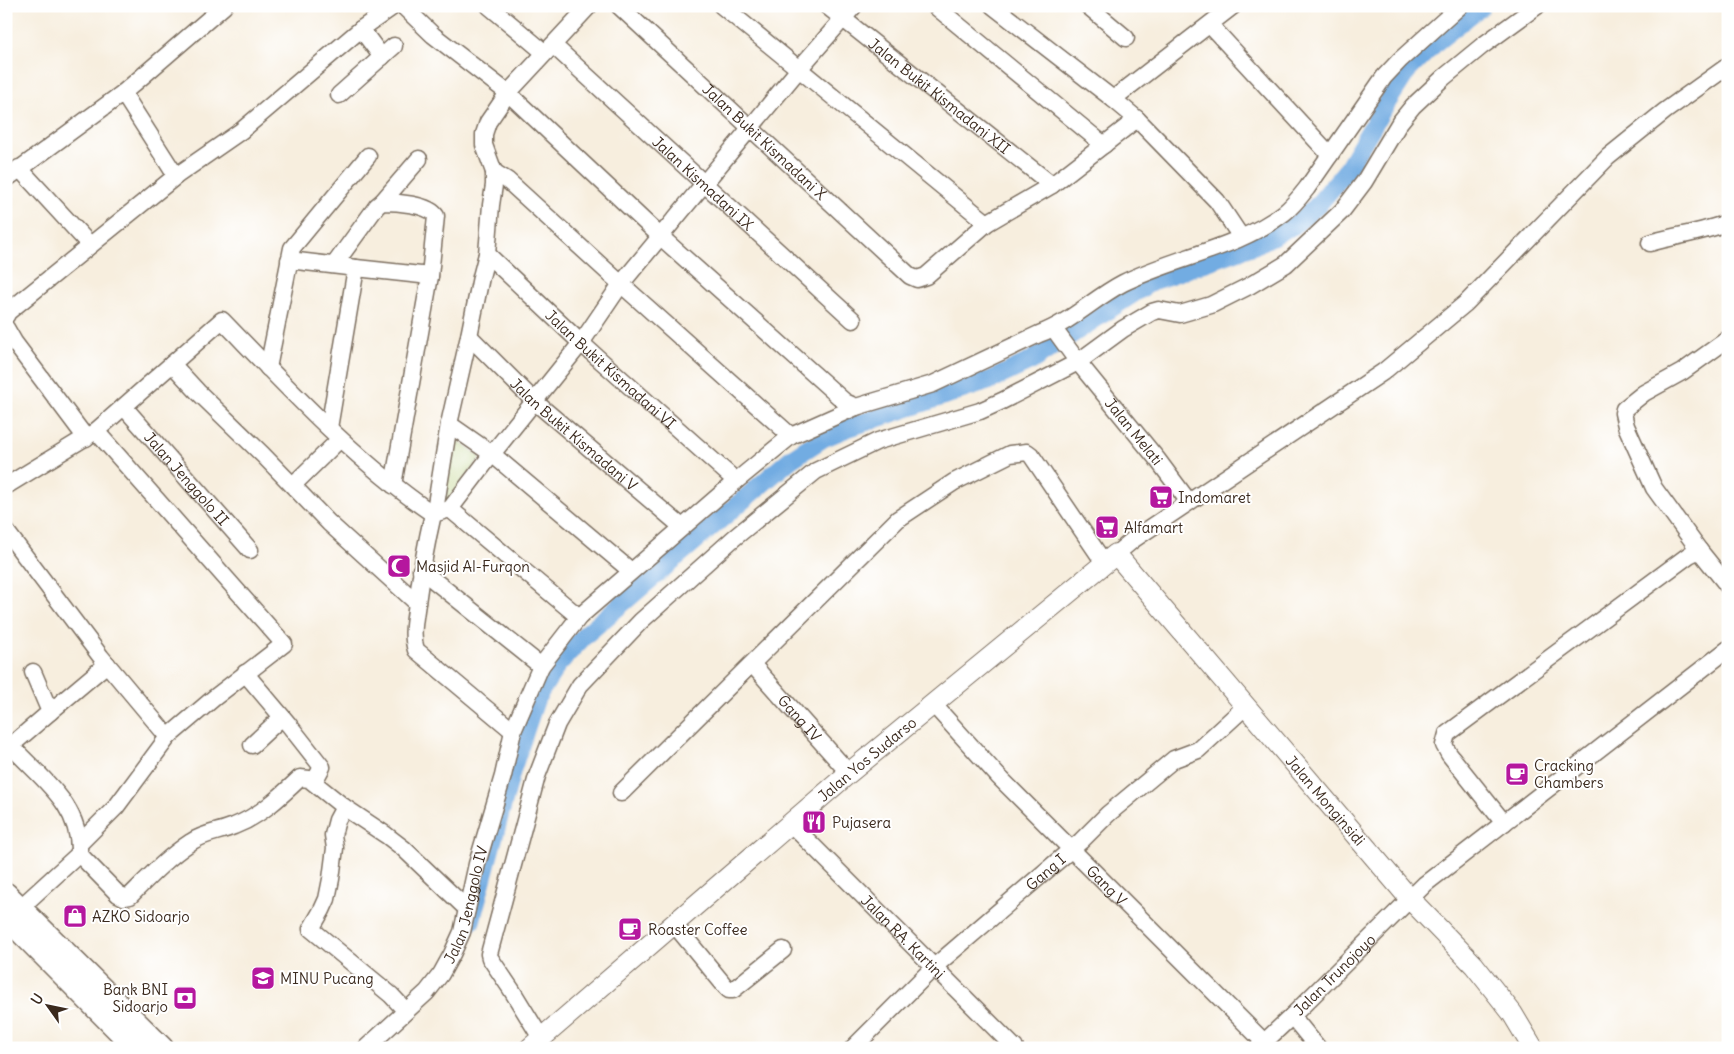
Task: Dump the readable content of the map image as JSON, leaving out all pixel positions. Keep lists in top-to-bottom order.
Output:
{
  "streets": {
    "main road": ["Jalan Yos Sudarso", "Jalan Monginsidi"],
    "street": [
      "Jalan Bukit Kismadani XII",
      "Jalan Bukit Kismadani X",
      "Jalan Kismadani IX",
      "Jalan Bukit Kismadani VI",
      "Jalan Melati",
      "Jalan Bukit Kismadani V",
      "Jalan Jenggolo II",
      "Gang IV",
      "Gang I",
      "Gang V",
      "Jalan Jenggolo IV",
      "Jalan RA. Kartini",
      "Jalan Trunojoyo"
    ]
  },
  "crossings": [
    ["Jalan Bukit Kismadani VI", "Jalan Jenggolo IV"],
    ["Jalan Melati", "Jalan Jenggolo IV"],
    ["Jalan Bukit Kismadani V", "Jalan Jenggolo IV"],
    ["Gang IV", "Jalan Yos Sudarso"],
    ["Jalan Yos Sudarso", "Jalan Monginsidi"],
    ["Jalan Yos Sudarso", "Gang V"],
    ["Jalan Yos Sudarso", "Jalan RA. Kartini"],
    ["Jalan Monginsidi", "Gang I"],
    ["Jalan Monginsidi", "Jalan Trunojoyo"],
    ["Gang I", "Gang V"],
    ["Gang I", "Jalan RA. Kartini"],
    ["Gang V", "Jalan Trunojoyo"]
  ],
  "places": {
    "supermarket": ["Indomaret", "Alfamart"],
    "mosque": ["Masjid Al-Furqon"],
    "cafe": ["Cracking Chambers", "Roaster Coffee"],
    "restaurant": ["Pujasera"],
    "shop": ["AZKO Sidoarjo"],
    "school or university": ["MINU Pucang"],
    "bank": ["Bank BNI Sidoarjo"]
  },
  "north": "top left"
}
